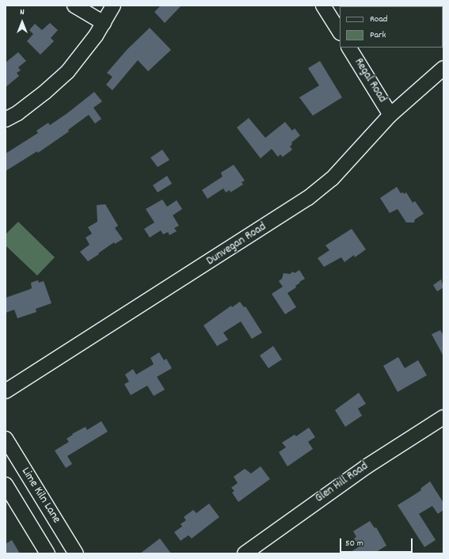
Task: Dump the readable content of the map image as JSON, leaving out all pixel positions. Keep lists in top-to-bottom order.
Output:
{
  "streets": {
    "street": [
      "Regal Road",
      "Dunvegan Road",
      "Glen Hill Road",
      "Lime Kiln Lane"
    ]
  },
  "crossings": [
    ["Regal Road", "Dunvegan Road"]
  ],
  "legend": ["Road", "Park"],
  "scale_bar": "50 m",
  "north": "top"
}
